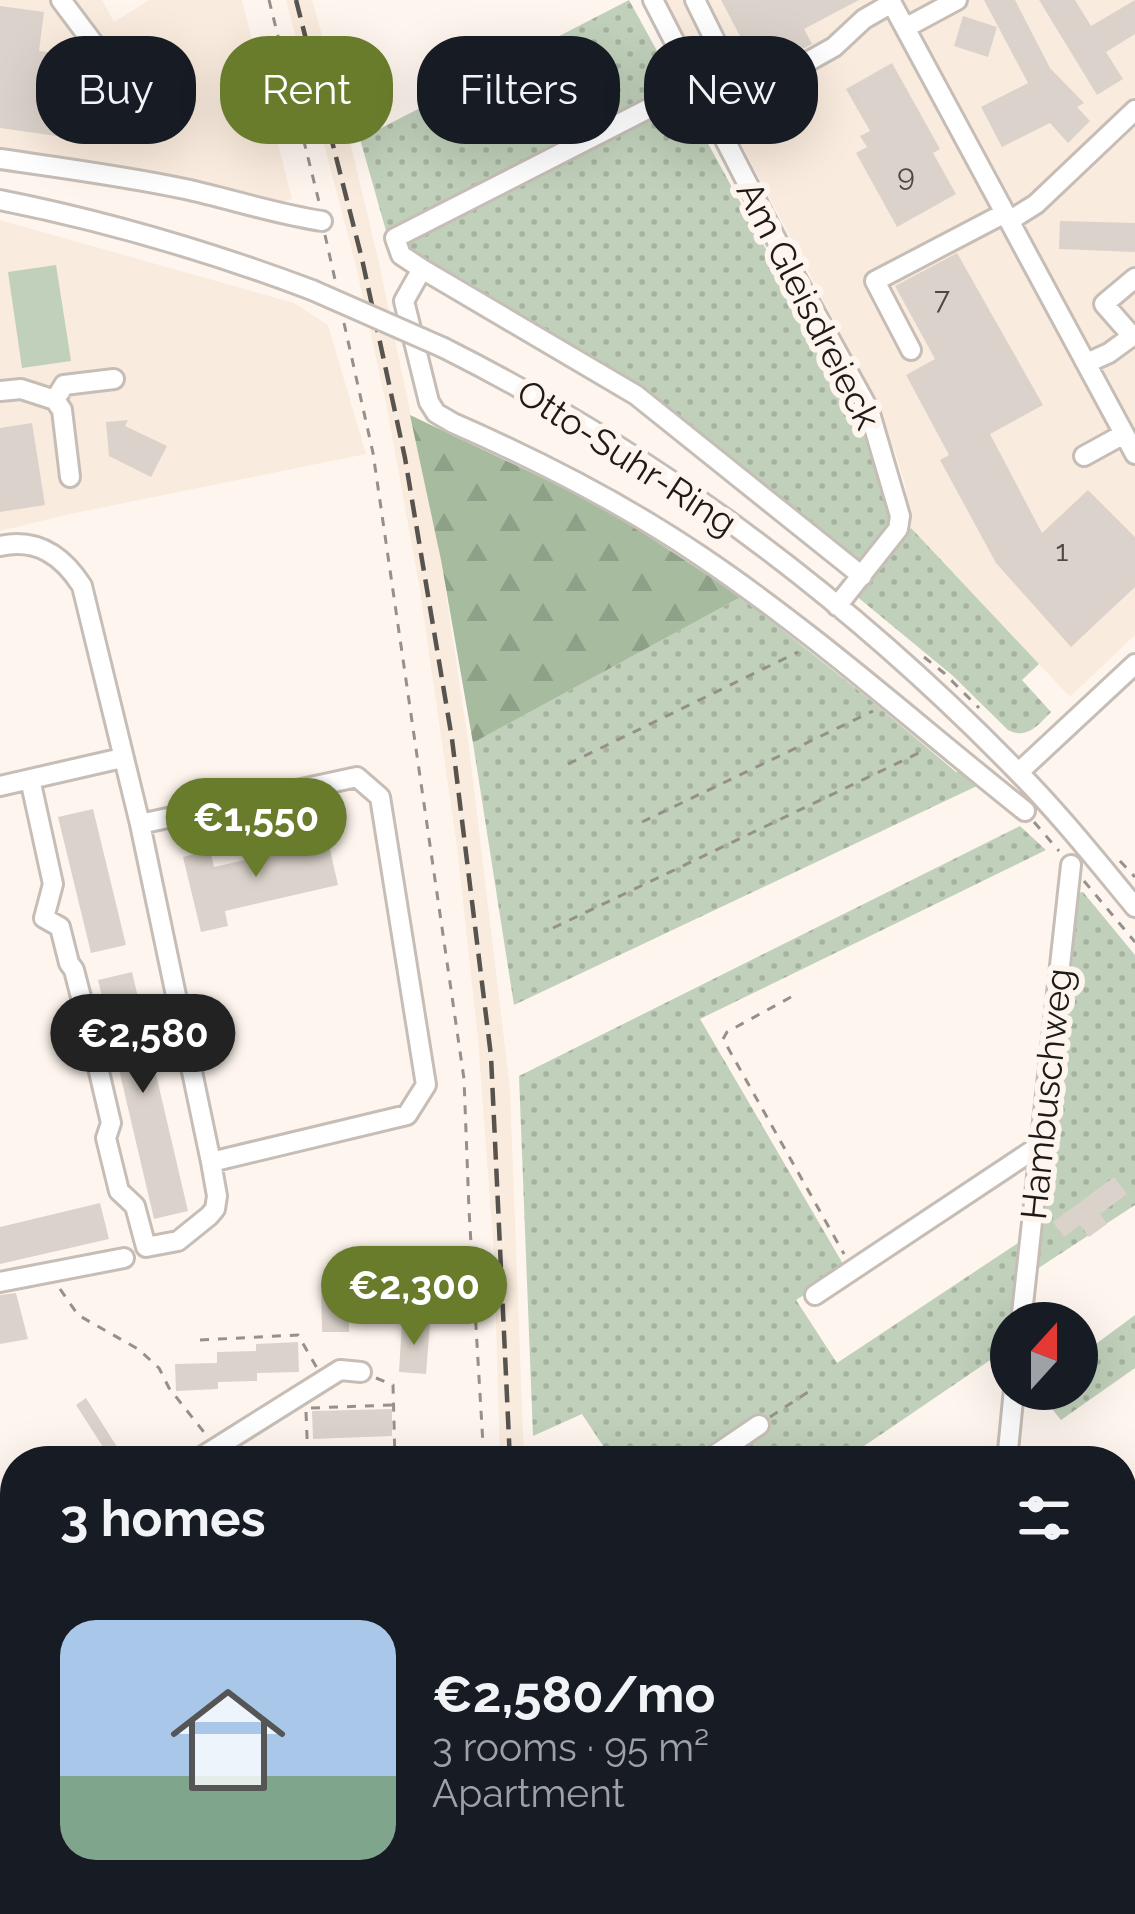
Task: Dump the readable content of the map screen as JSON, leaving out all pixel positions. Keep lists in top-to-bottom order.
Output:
{
  "streets": {
    "street": ["Am Gleisdreieck", "Otto-Suhr-Ring", "Hambuschweg"]
  },
  "crossings": [
    ["Am Gleisdreieck", "Otto-Suhr-Ring"]
  ],
  "house_numbers": ["9", "7", "1"],
  "north": "top",
  "page": {
    "chip": [
      "Buy",
      "Rent",
      "Filters",
      "New"
    ],
    "price": ["€1,550", "€2,580", "€2,300"],
    "heading": "3 homes",
    "list": [
      {
        "name": "€2,580/mo",
        "note": "3 rooms · 95 m² · Apartment"
      }
    ]
  }
}
